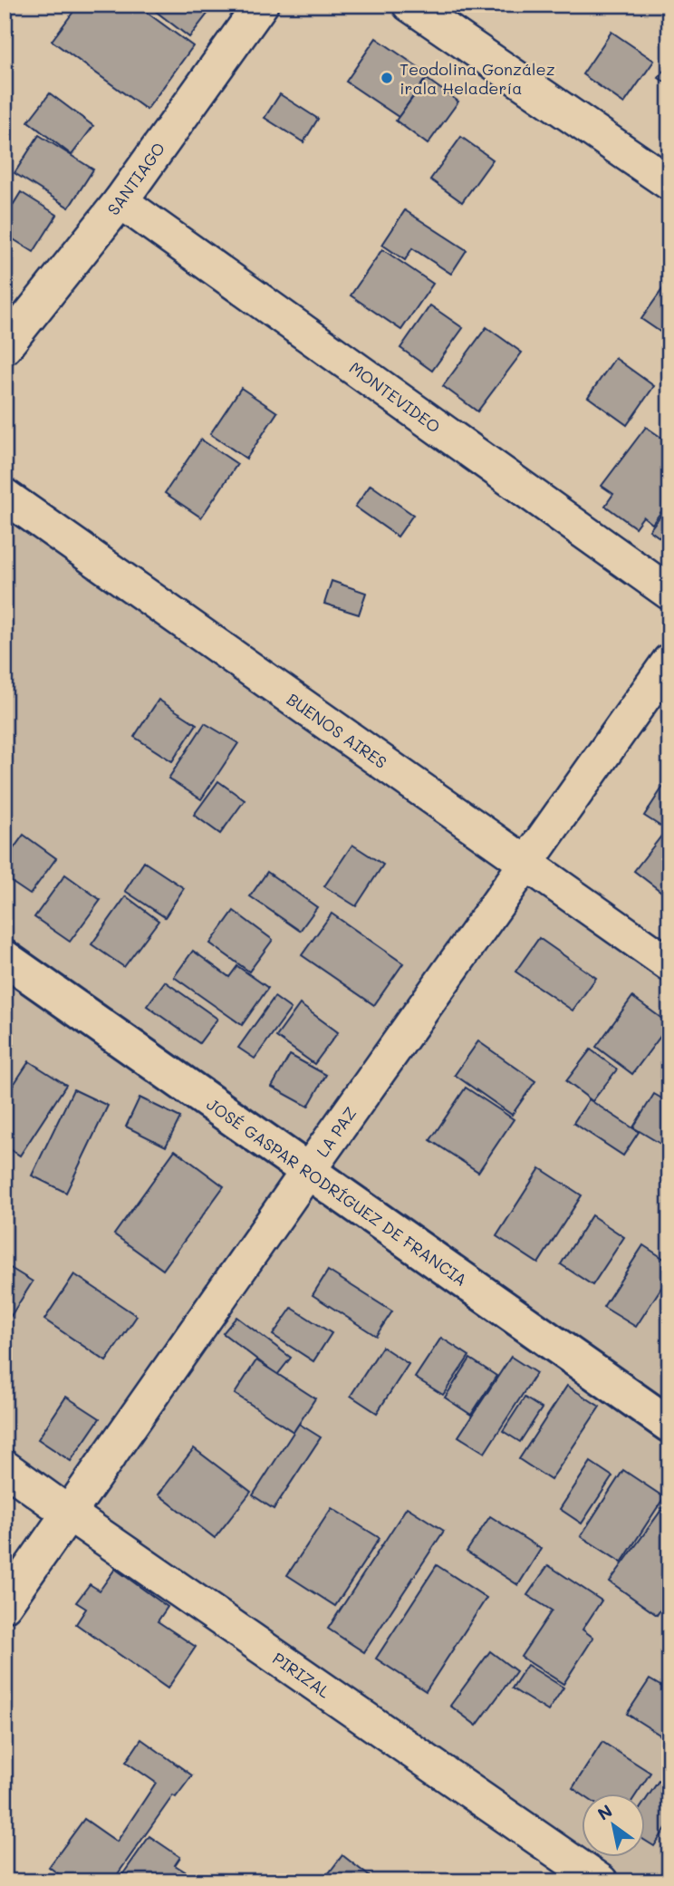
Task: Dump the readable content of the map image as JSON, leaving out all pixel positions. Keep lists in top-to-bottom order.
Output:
{
  "streets": {
    "street": [
      "SANTIAGO",
      "MONTEVIDEO",
      "BUENOS AIRES",
      "LA PAZ",
      "JOSÉ GASPAR RODRÍGUEZ DE FRANCIA",
      "PIRIZAL"
    ]
  },
  "crossings": [
    ["SANTIAGO", "MONTEVIDEO"],
    ["BUENOS AIRES", "LA PAZ"],
    ["LA PAZ", "JOSÉ GASPAR RODRÍGUEZ DE FRANCIA"],
    ["LA PAZ", "PIRIZAL"]
  ],
  "places": ["Teodolina González irala Heladería"],
  "north": "top left"
}
